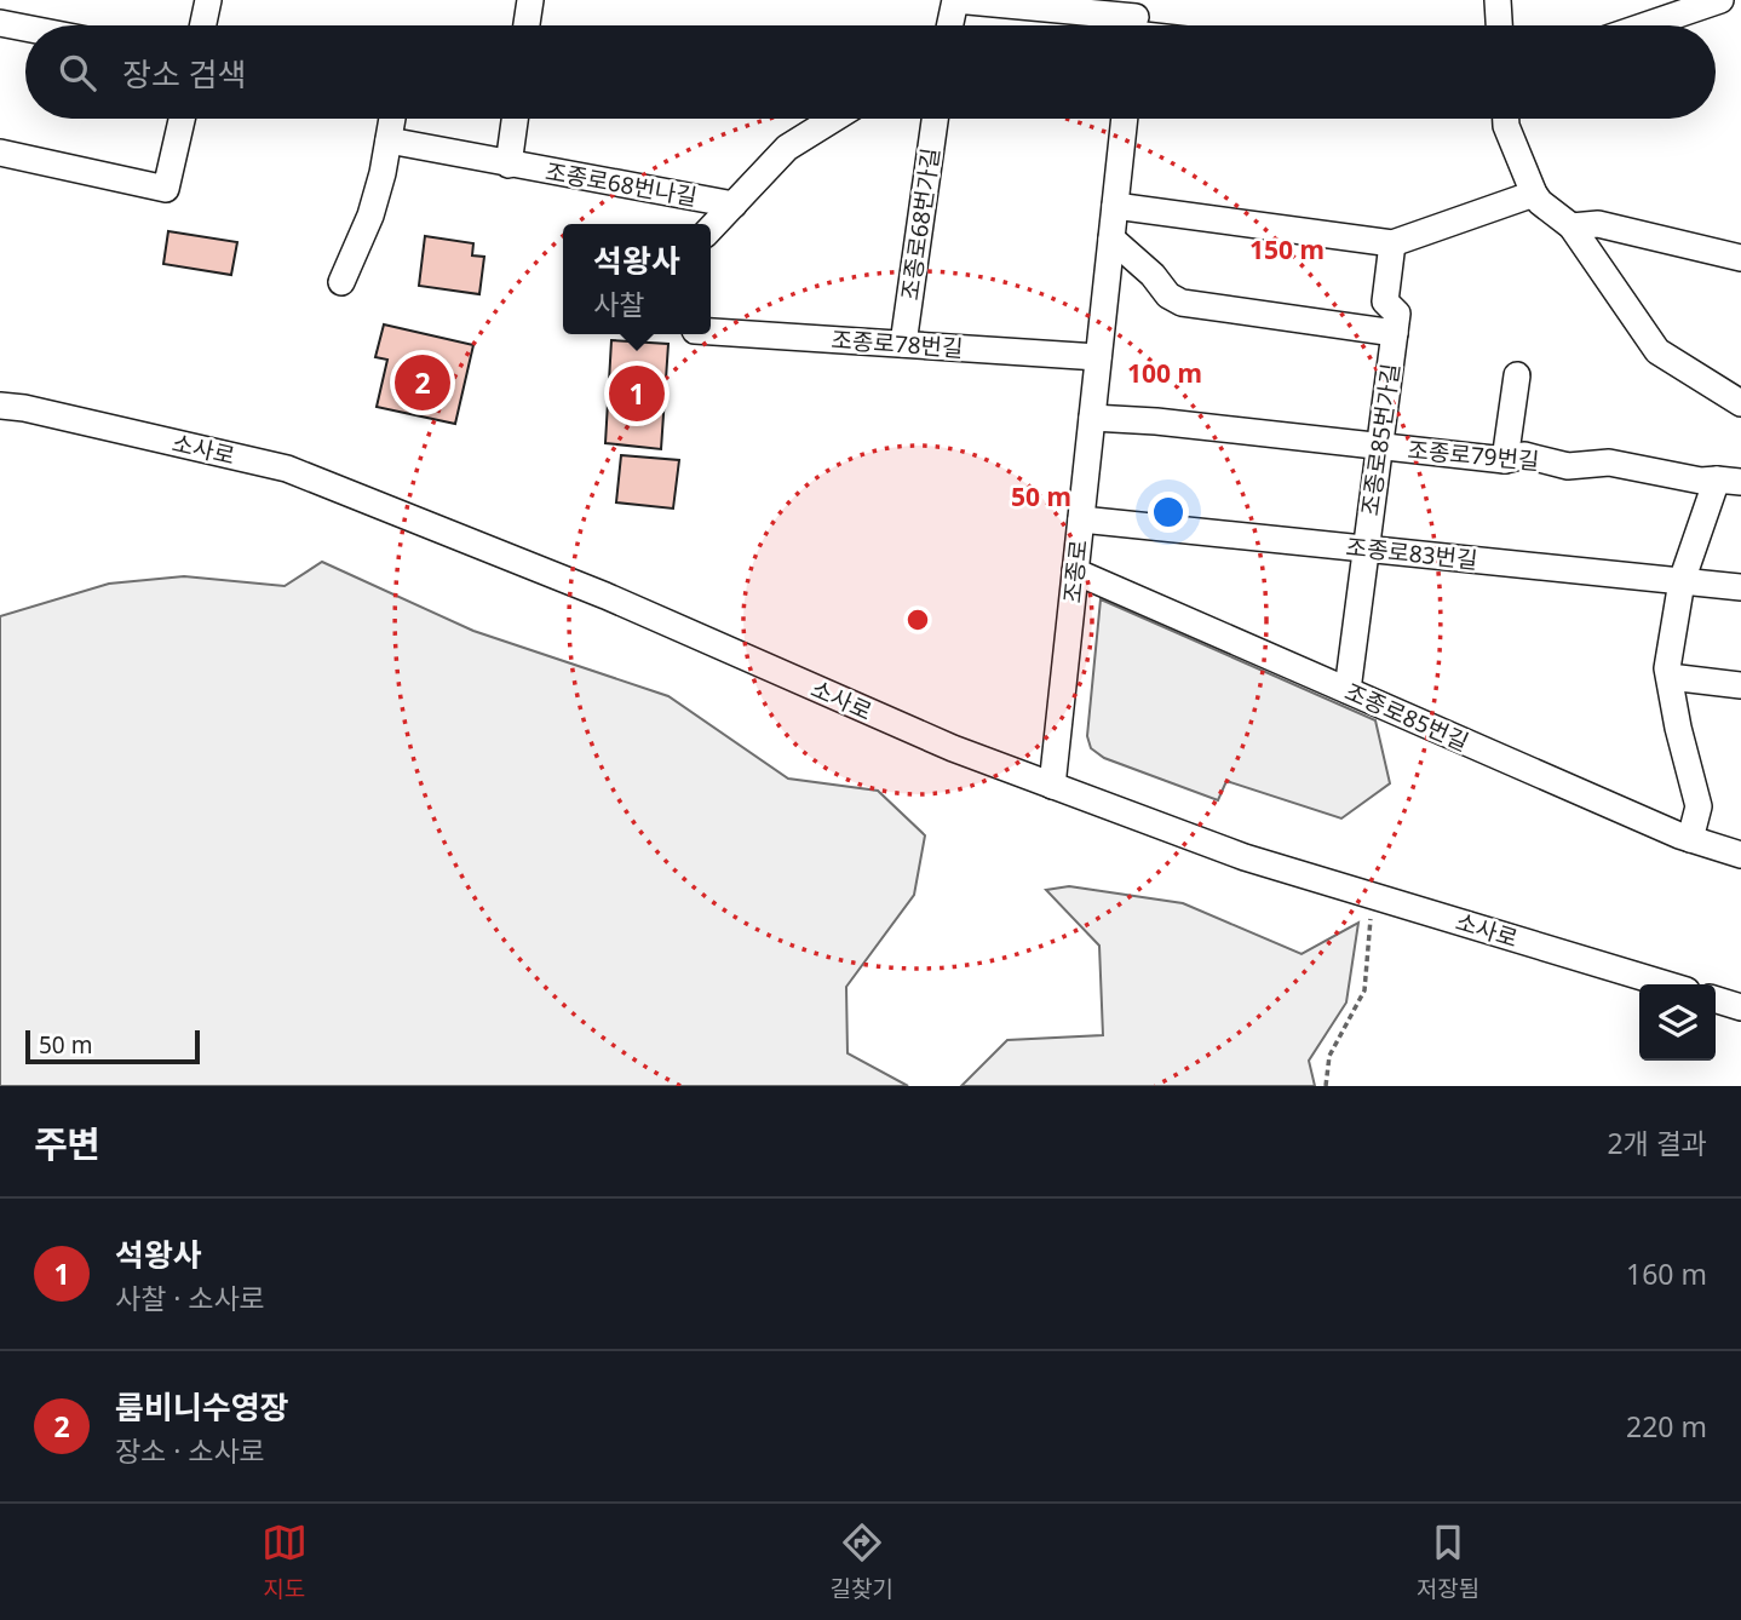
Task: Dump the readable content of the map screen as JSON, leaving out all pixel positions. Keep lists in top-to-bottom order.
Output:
{
  "streets": {
    "street": [
      "조종로68번나길",
      "조종로68번가길",
      "조종로78번길",
      "조종로85번가길",
      "소사로",
      "조종로79번길",
      "조종로83번길",
      "조종로",
      "조종로85번길"
    ]
  },
  "crossings": [
    ["조종로68번가길", "조종로78번길"],
    ["조종로78번길", "조종로"],
    ["조종로85번가길", "조종로79번길"],
    ["조종로85번가길", "조종로83번길"],
    ["조종로85번가길", "조종로85번길"],
    ["소사로", "조종로"],
    ["조종로79번길", "조종로"],
    ["조종로83번길", "조종로"],
    ["조종로", "조종로85번길"]
  ],
  "scale_bar": "50 m",
  "page": {
    "search": "장소 검색",
    "popup": ["석왕사", "사찰"],
    "pins": ["2", "1"],
    "scale": "50 m",
    "heading": ["주변", "2개 결과"],
    "list": [
      {
        "mark": "1",
        "name": "석왕사",
        "note": "사찰 · 소사로",
        "value": "160 m"
      },
      {
        "mark": "2",
        "name": "룸비니수영장",
        "note": "장소 · 소사로",
        "value": "220 m"
      }
    ],
    "nav": ["지도", "길찾기", "저장됨"]
  },
  "rings": ["150 m", "100 m", "50 m"]
}
